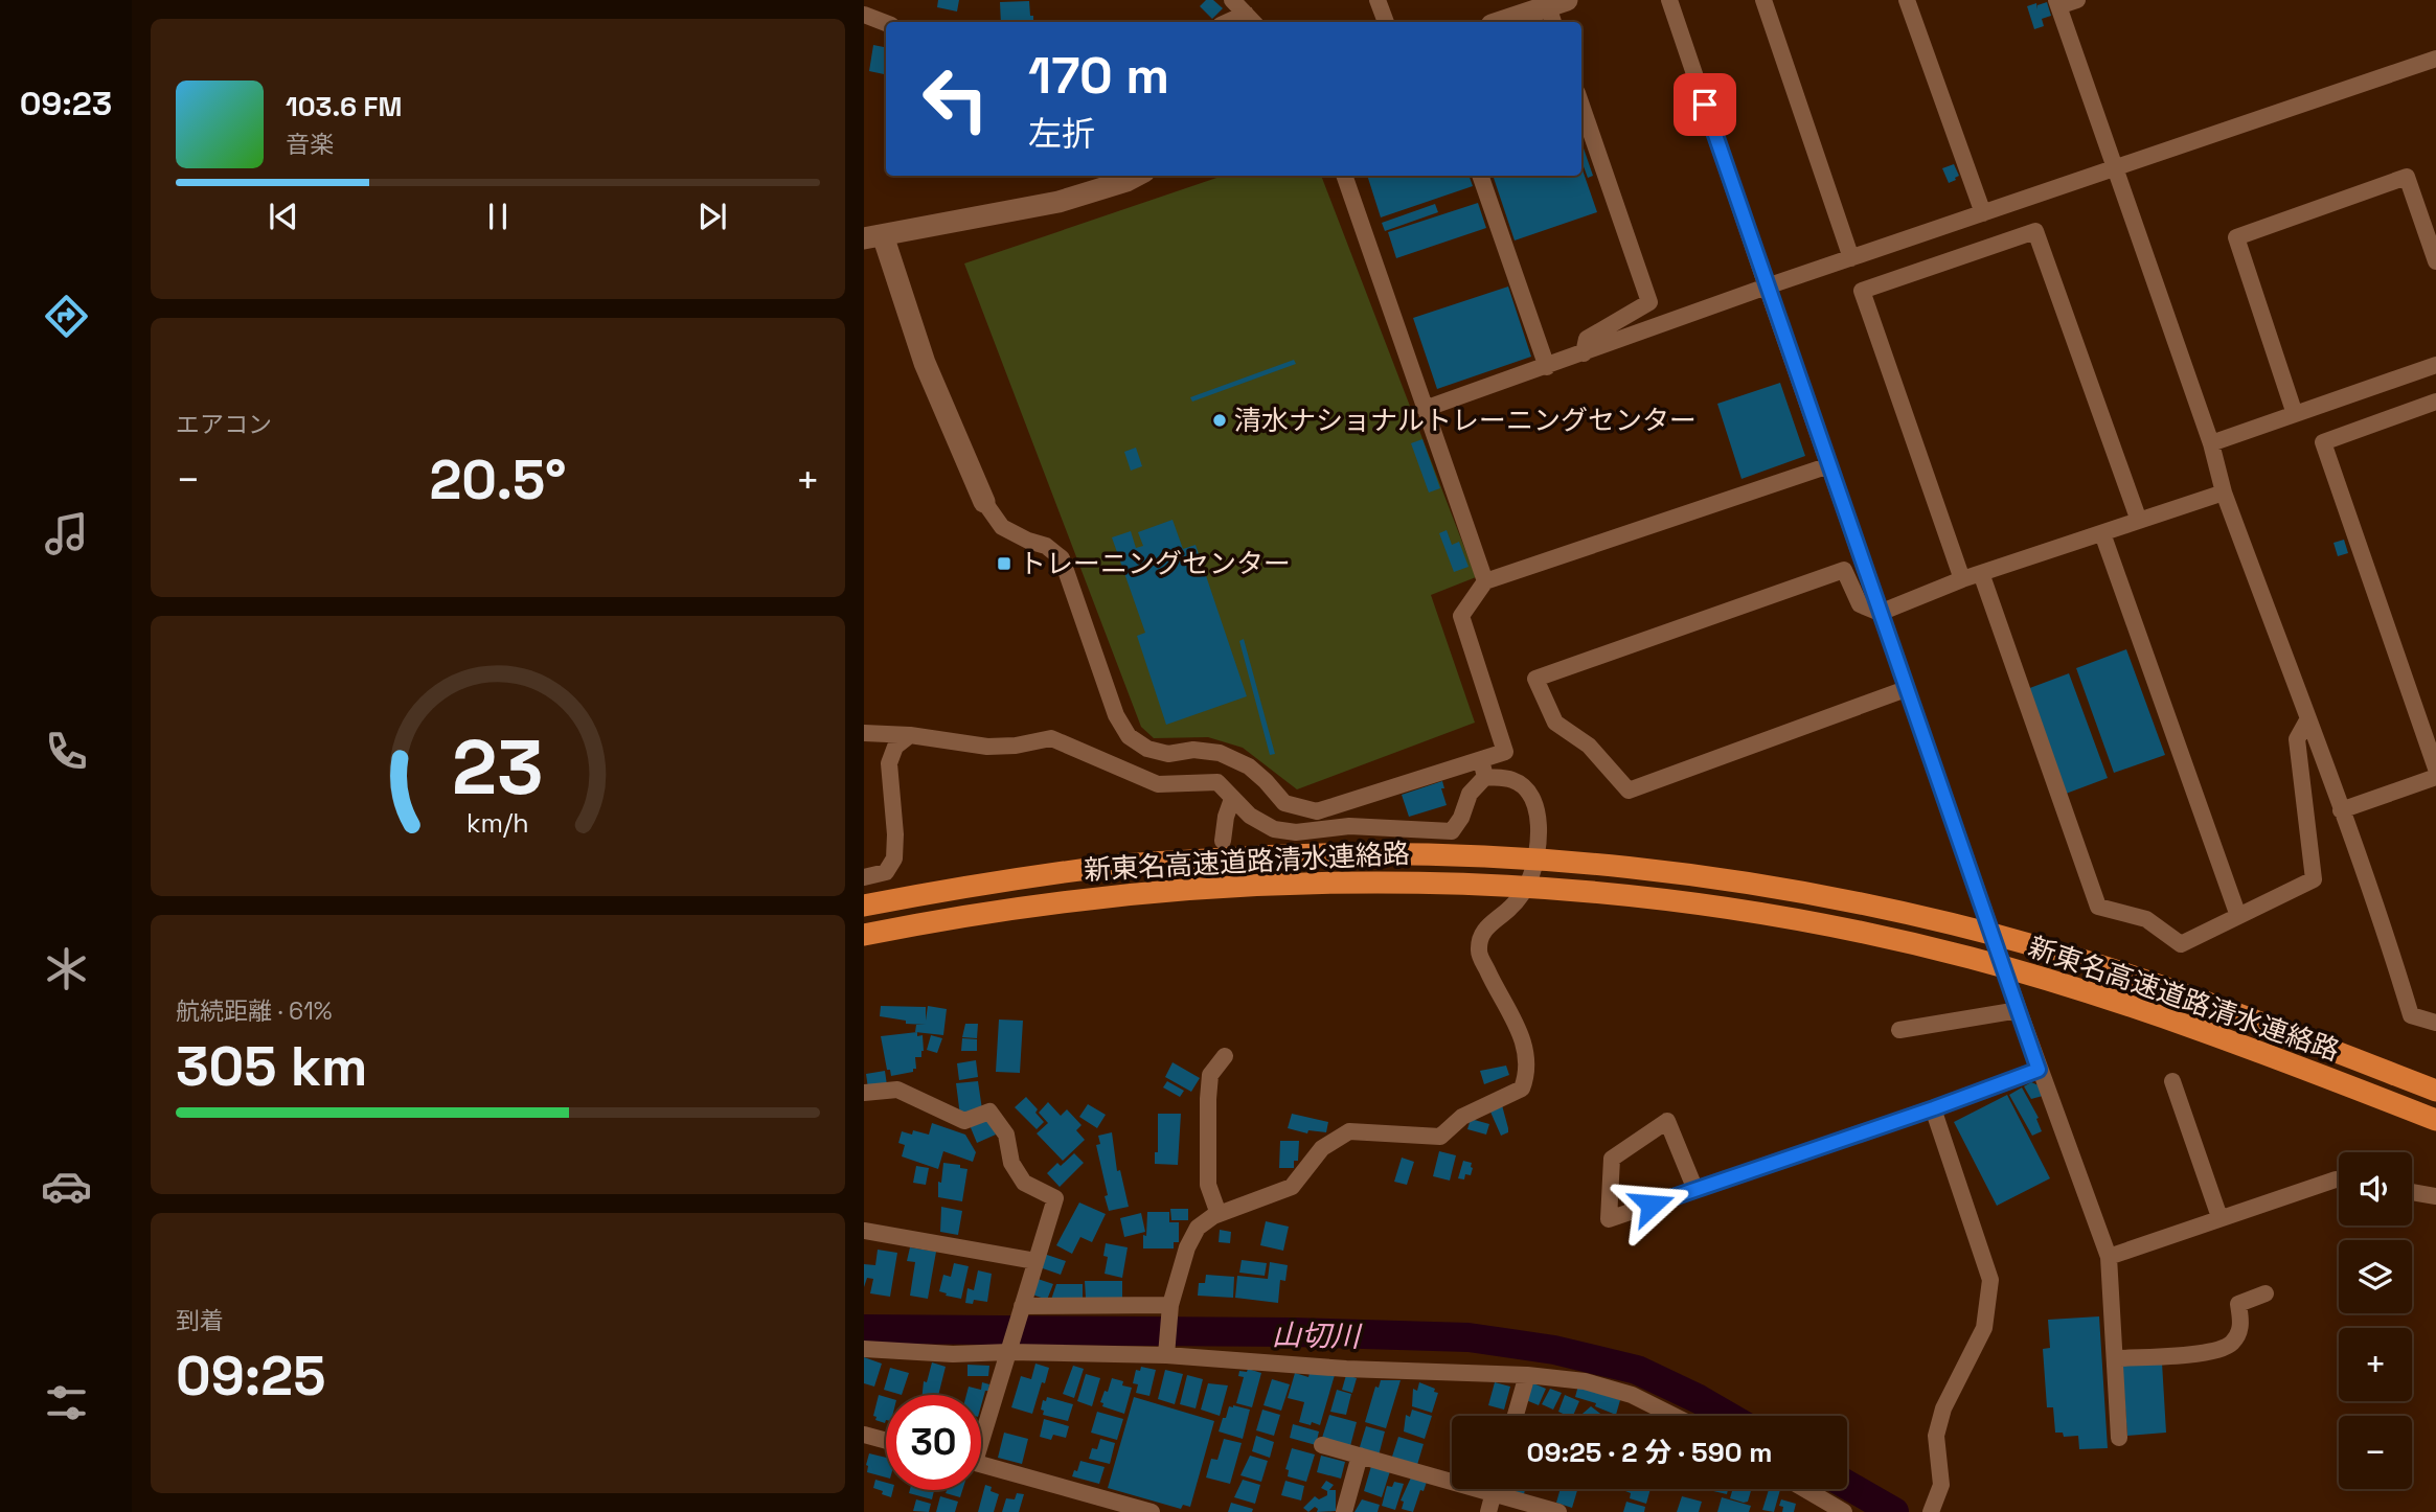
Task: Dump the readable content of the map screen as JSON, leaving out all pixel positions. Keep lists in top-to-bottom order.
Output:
{
  "streets": {
    "highway": ["新東名高速道路清水連絡路"]
  },
  "water": ["山切川"],
  "places": {
    "other": ["清水ナショナルトレーニングセンター"],
    "transit": ["トレーニングセンター"]
  },
  "page": {
    "tabs": "09:23",
    "turn": ["170 m", "左折"],
    "song": ["103.6 FM", "音楽"],
    "tile": [
      "エアコン",
      ["航続距離 · 61%", "305 km"],
      ["到着", "09:25"]
    ],
    "heat": ["−", "20.5°", "+"],
    "map_buttons": ["+", "−"],
    "limit": "30",
    "trip": "09:25 · 2 分 · 590 m",
    "gauge": ["23", "km/h"]
  }
}
